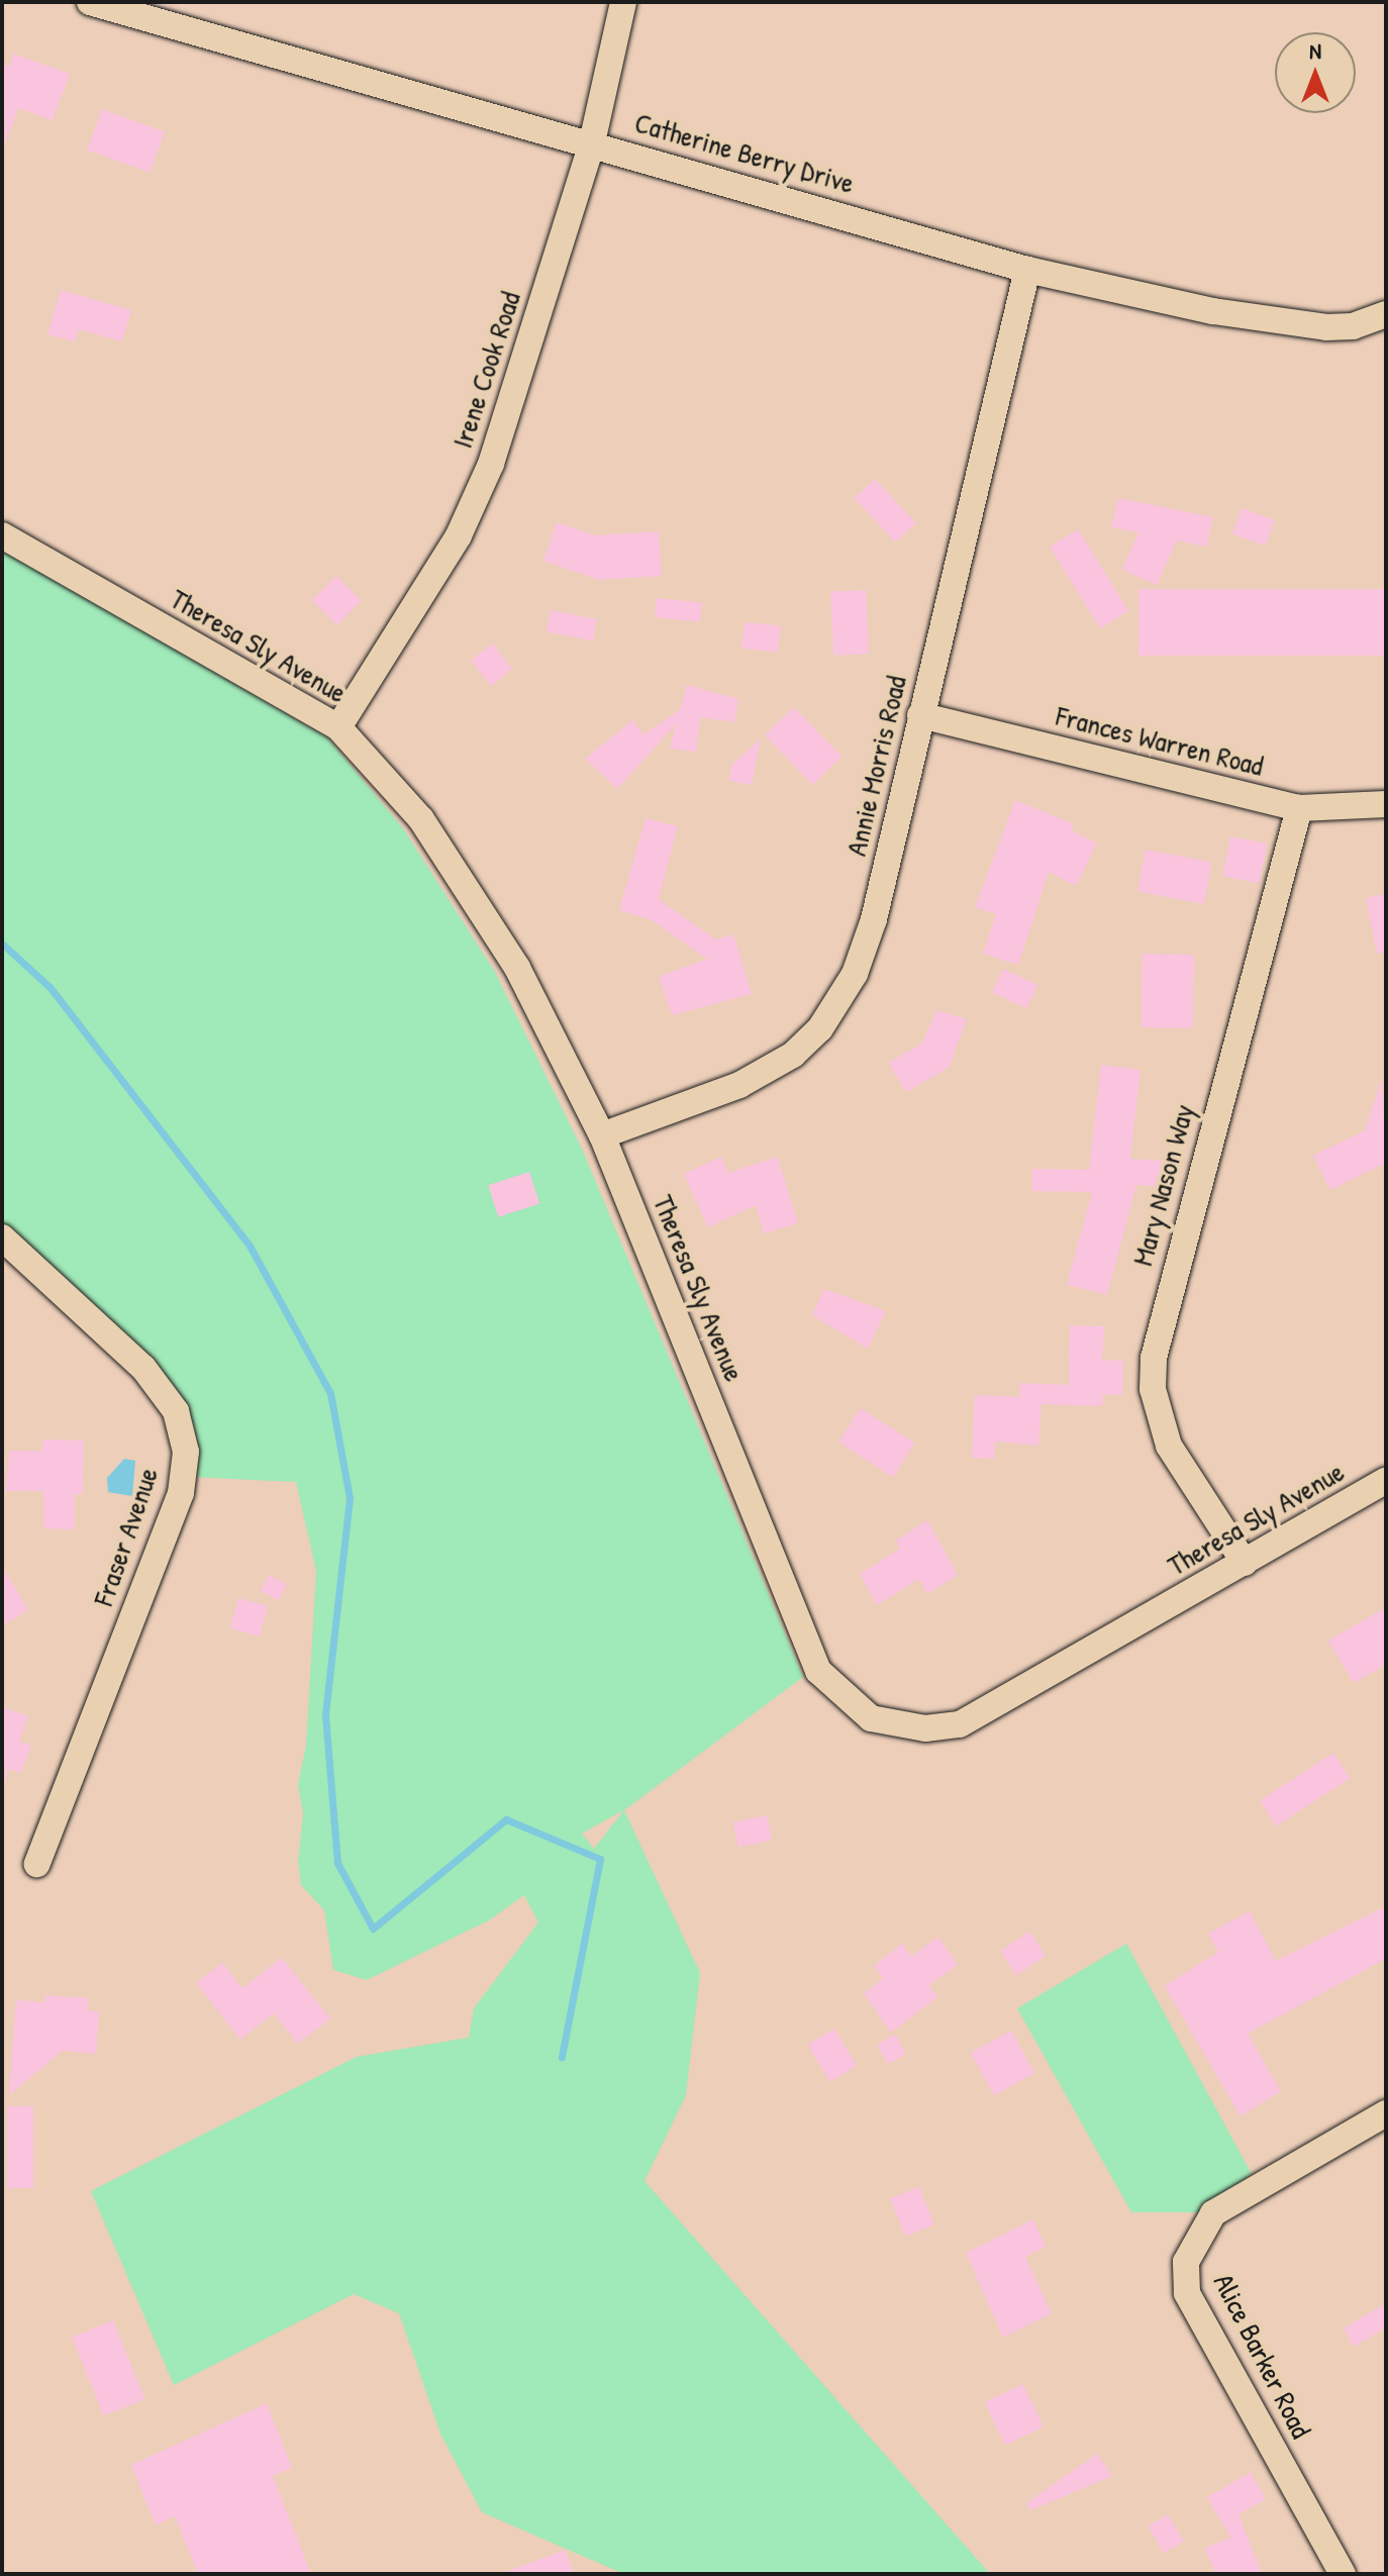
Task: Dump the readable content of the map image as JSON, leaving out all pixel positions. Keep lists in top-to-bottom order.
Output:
{
  "streets": {
    "street": [
      "Catherine Berry Drive",
      "Irene Cook Road",
      "Theresa Sly Avenue",
      "Frances Warren Road",
      "Annie Morris Road",
      "Mary Nason Way",
      "Fraser Avenue",
      "Alice Barker Road"
    ]
  },
  "crossings": [
    ["Catherine Berry Drive", "Irene Cook Road"],
    ["Catherine Berry Drive", "Annie Morris Road"],
    ["Irene Cook Road", "Theresa Sly Avenue"],
    ["Theresa Sly Avenue", "Annie Morris Road"],
    ["Theresa Sly Avenue", "Mary Nason Way"],
    ["Frances Warren Road", "Annie Morris Road"],
    ["Frances Warren Road", "Mary Nason Way"]
  ],
  "north": "top"
}
